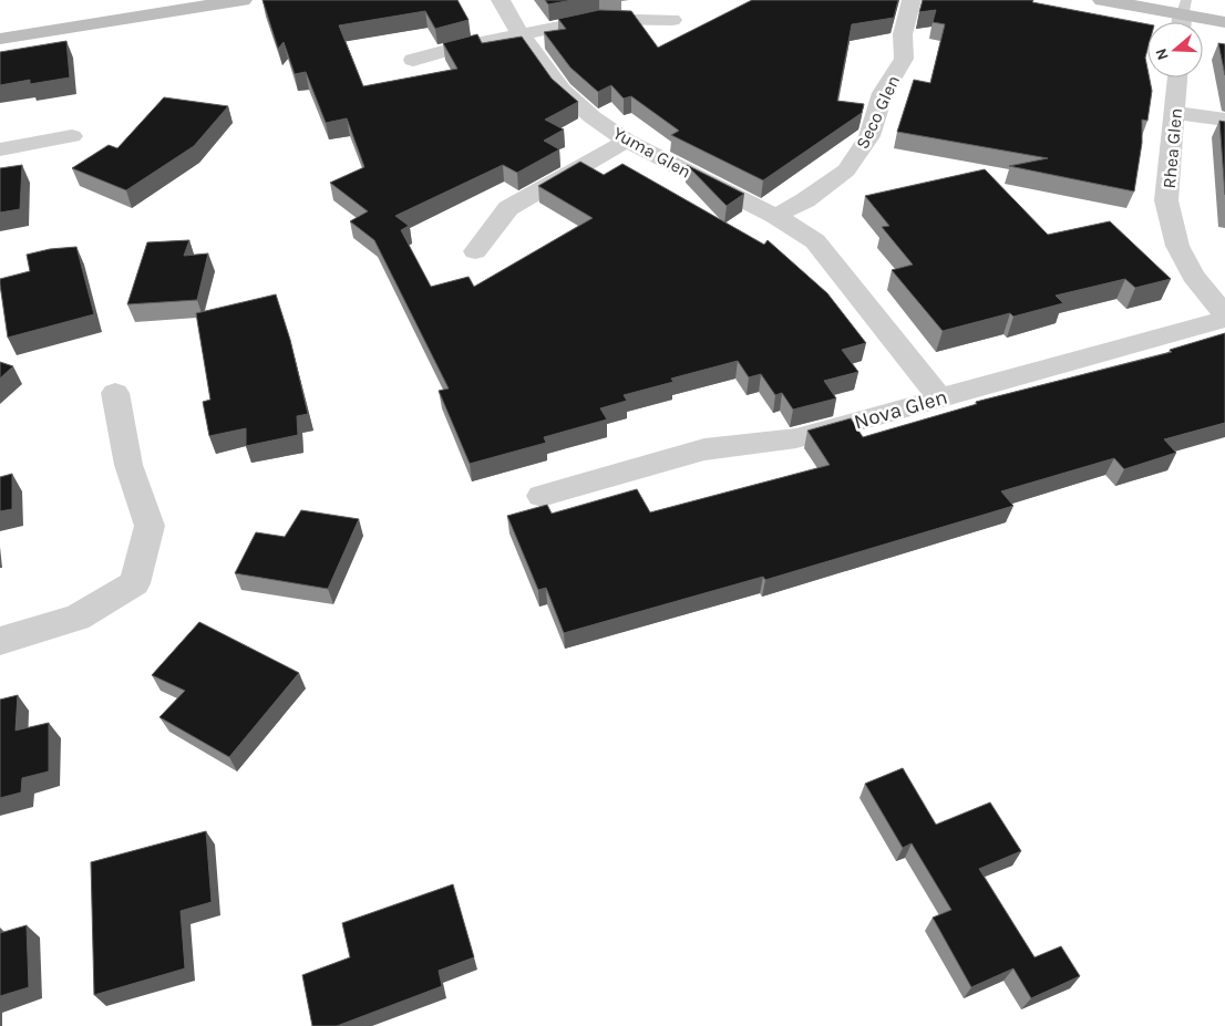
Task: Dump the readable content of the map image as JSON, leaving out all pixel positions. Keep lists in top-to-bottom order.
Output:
{
  "streets": {
    "street": [
      "Seco Glen",
      "Rhea Glen",
      "Yuma Glen",
      "Nova Glen"
    ]
  },
  "crossings": [
    ["Seco Glen", "Yuma Glen"],
    ["Yuma Glen", "Nova Glen"]
  ],
  "north": "left"
}
